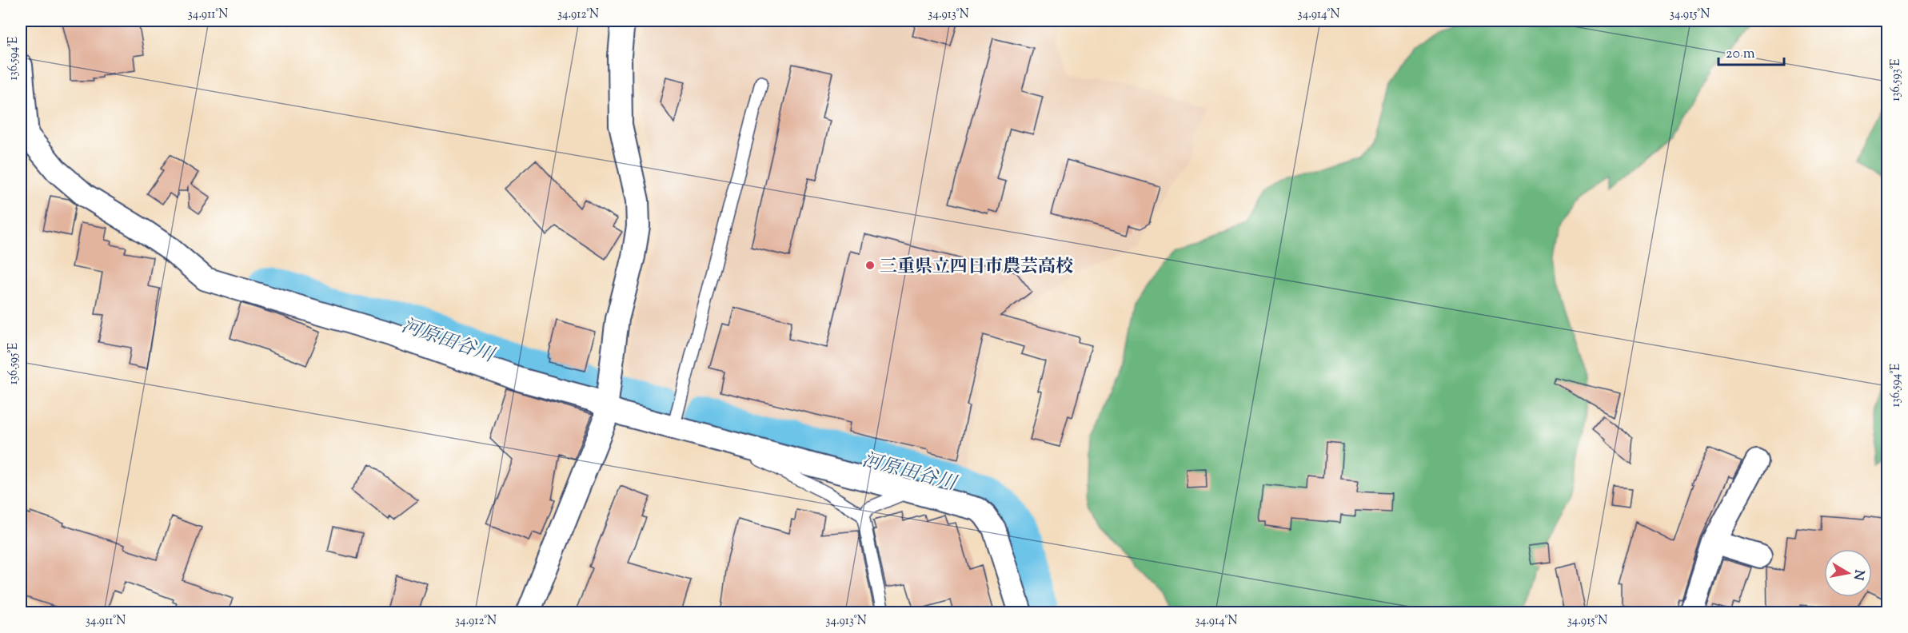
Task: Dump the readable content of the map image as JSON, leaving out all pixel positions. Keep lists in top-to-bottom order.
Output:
{
  "water": ["河原田谷川"],
  "places": ["三重県立四日市農芸高校"],
  "scale_bar": "20 m",
  "north": "right",
  "coordinates": [
    "34.911°N",
    "34.912°N",
    "34.913°N",
    "34.914°N",
    "34.915°N",
    "136.594°E",
    "136.593°E",
    "136.595°E"
  ]
}
